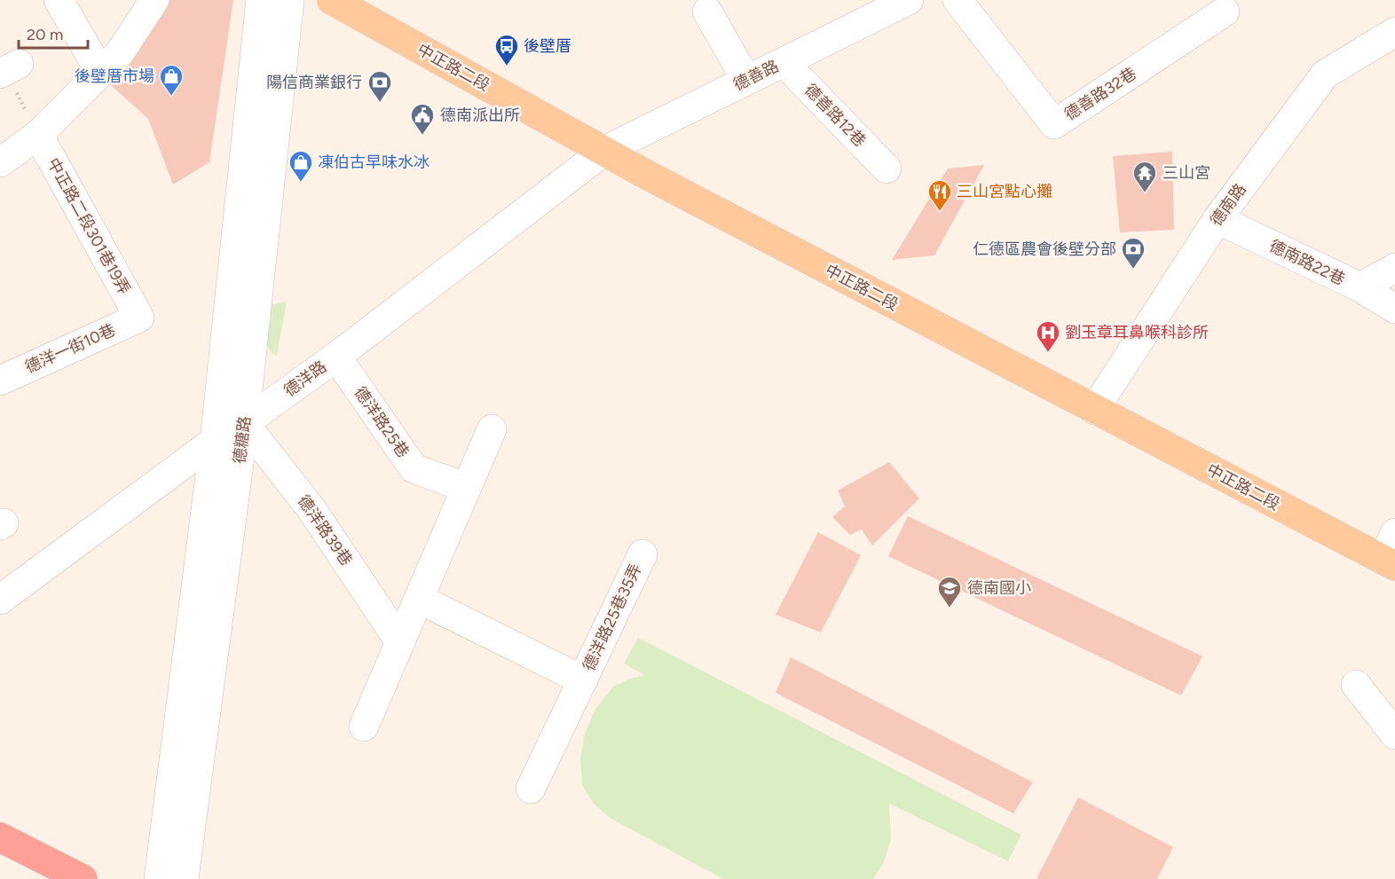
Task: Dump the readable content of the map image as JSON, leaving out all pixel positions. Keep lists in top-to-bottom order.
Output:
{
  "streets": {
    "main road": ["中正路二段"],
    "street": [
      "德善路",
      "德善路32巷",
      "德善路12巷",
      "德南路",
      "中正路二段301巷19弄",
      "德南路22巷",
      "德洋一街10巷",
      "德洋路",
      "德洋路25巷",
      "德糖路",
      "德洋路39巷",
      "德洋路25巷35弄"
    ]
  },
  "crossings": [
    ["中正路二段", "德善路"],
    ["中正路二段", "德南路"],
    ["中正路二段", "德洋路"],
    ["德善路", "德善路12巷"],
    ["德善路", "德洋路"],
    ["德南路", "德南路22巷"],
    ["中正路二段301巷19弄", "德洋一街10巷"],
    ["德洋路", "德洋路25巷"],
    ["德洋路", "德糖路"],
    ["德洋路", "德洋路39巷"],
    ["德糖路", "德洋路39巷"]
  ],
  "places": {
    "bus stop": ["後壁厝"],
    "shop": ["後壁厝市場", "凍伯古早味水冰"],
    "bank": ["陽信商業銀行", "仁德區農會後壁分部"],
    "public building": ["德南派出所"],
    "temple": ["三山宮"],
    "restaurant": ["三山宮點心攤"],
    "hospital": ["劉玉章耳鼻喉科診所"],
    "school or university": ["德南國小"]
  },
  "scale_bar": "20 m"
}
